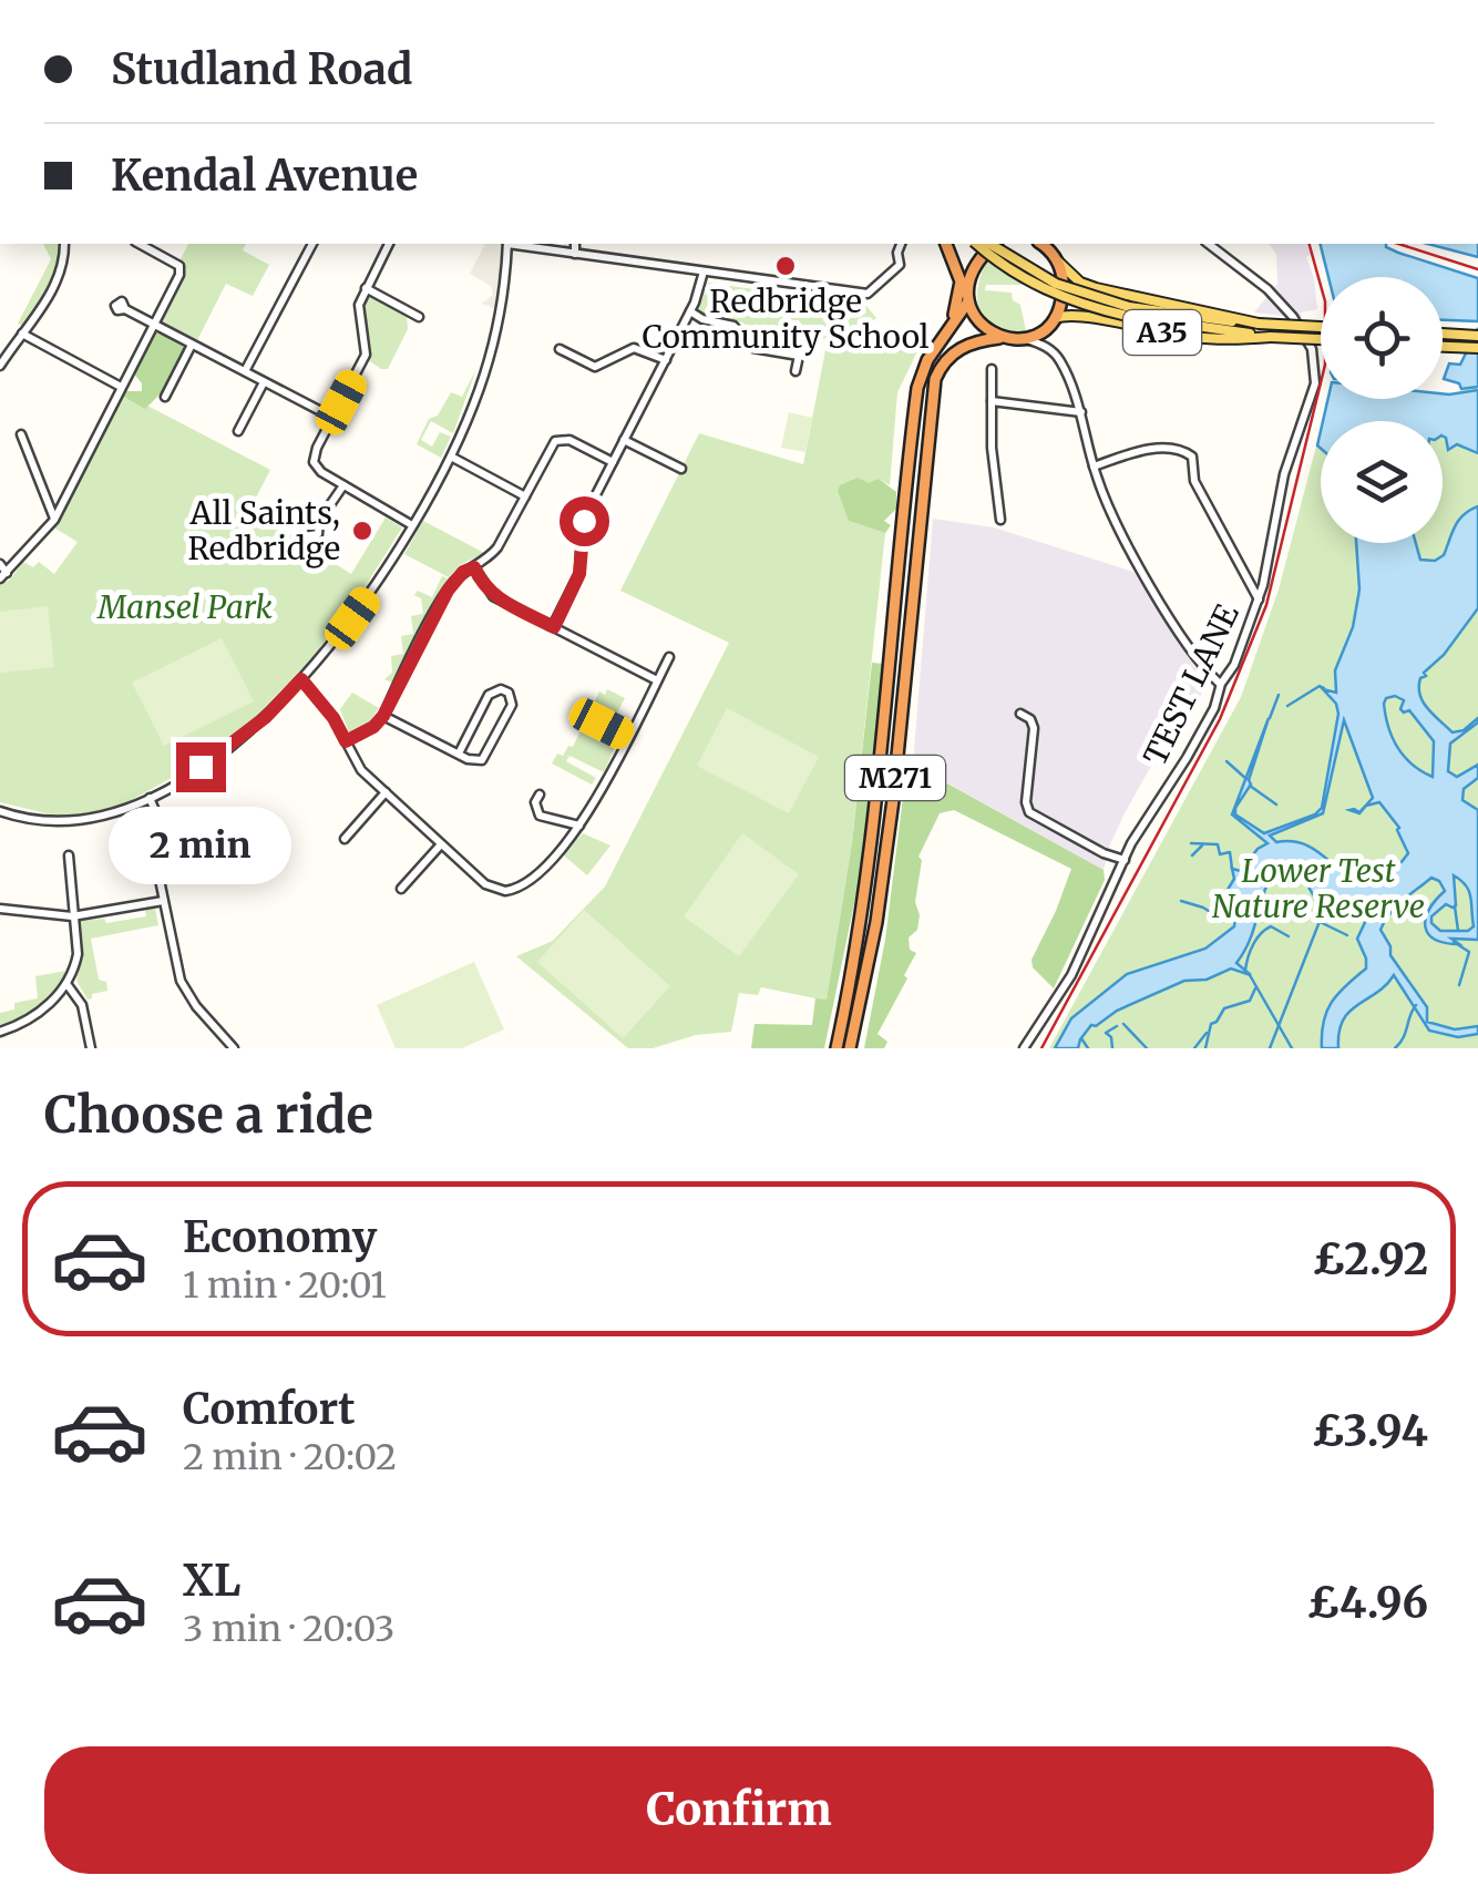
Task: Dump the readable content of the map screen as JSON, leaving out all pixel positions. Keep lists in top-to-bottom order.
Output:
{
  "streets": {
    "highway": ["M271"],
    "main road": ["A35"],
    "street": ["TEST LANE"]
  },
  "parks": ["Mansel Park", "Lower Test Nature Reserve"],
  "places": ["Redbridge Community School", "All Saints, Redbridge"],
  "page": {
    "banner": ["Studland Road", "Kendal Avenue"],
    "bubble": "2 min",
    "heading": "Choose a ride",
    "list": [
      {
        "name": "Economy",
        "note": "1 min · 20:01",
        "value": "£2.92"
      },
      {
        "name": "Comfort",
        "note": "2 min · 20:02",
        "value": "£3.94"
      },
      {
        "name": "XL",
        "note": "3 min · 20:03",
        "value": "£4.96"
      }
    ],
    "buttons": "Confirm"
  }
}
